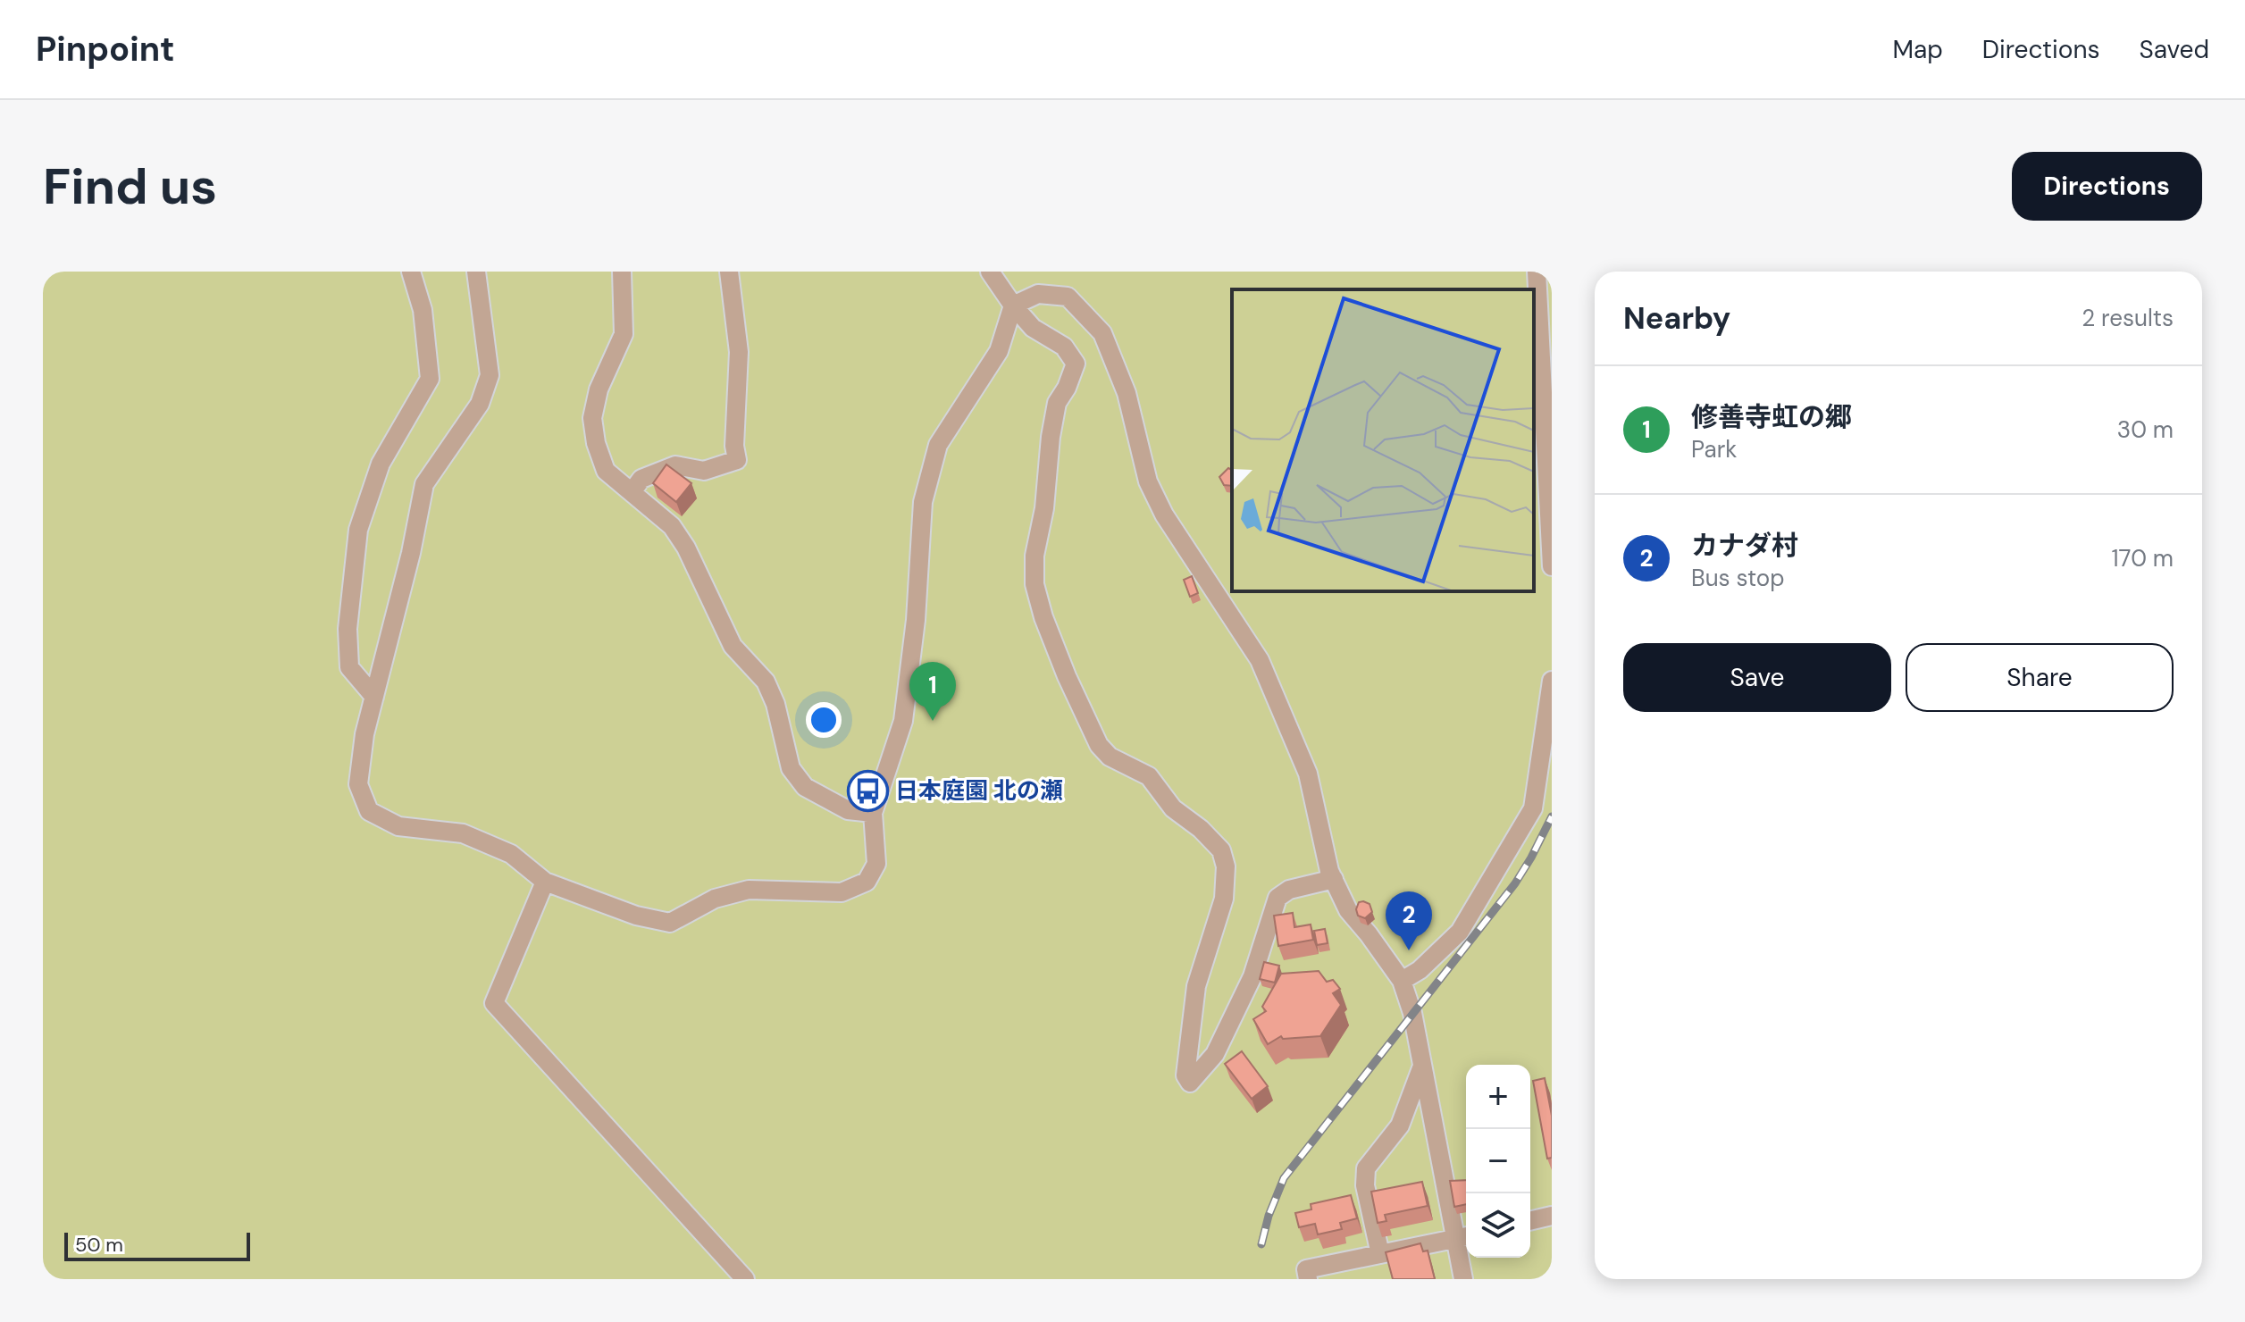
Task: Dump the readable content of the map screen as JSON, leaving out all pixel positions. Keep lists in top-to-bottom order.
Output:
{
  "places": {
    "bus stop": ["日本庭園 北の瀬"]
  },
  "scale_bar": "50 m",
  "page": {
    "header": "Pinpoint",
    "nav": ["Map", "Directions", "Saved"],
    "buttons": [
      "Directions",
      ["Save", "Share"]
    ],
    "title": "Find us",
    "heading": ["Nearby", "2 results"],
    "list": [
      {
        "mark": "1",
        "name": "修善寺虹の郷",
        "note": "Park",
        "value": "30 m"
      },
      {
        "mark": "2",
        "name": "カナダ村",
        "note": "Bus stop",
        "value": "170 m"
      }
    ],
    "pins": ["1", "2"],
    "map_buttons": ["+", "−"],
    "scale": "50 m"
  }
}
